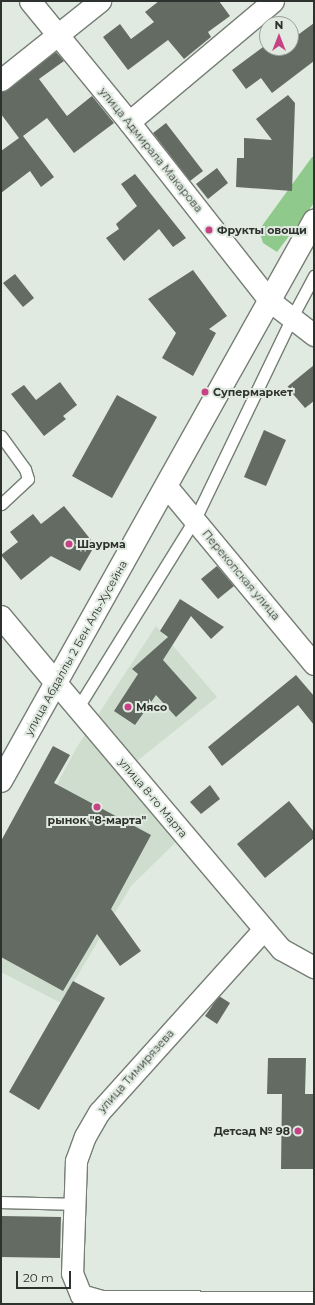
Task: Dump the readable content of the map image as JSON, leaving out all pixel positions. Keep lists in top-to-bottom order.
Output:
{
  "streets": {
    "main road": ["улица Абдаллы 2 Бен Аль-Хусейна", "улица 8-го Марта"],
    "street": ["улица Адмирала Макарова", "Перекопская улица", "улица Тимирязева"]
  },
  "crossings": [
    ["улица Адмирала Макарова", "улица Абдаллы 2 Бен Аль-Хусейна"],
    ["Перекопская улица", "улица Абдаллы 2 Бен Аль-Хусейна"],
    ["улица Абдаллы 2 Бен Аль-Хусейна", "улица 8-го Марта"],
    ["улица 8-го Марта", "улица Тимирязева"]
  ],
  "places": [
    "Фрукты овощи",
    "Супермаркет",
    "Шаурма",
    "Мясо",
    "рынок \"8-марта\"",
    "Детсад № 98"
  ],
  "scale_bar": "20 m",
  "north": "top"
}
